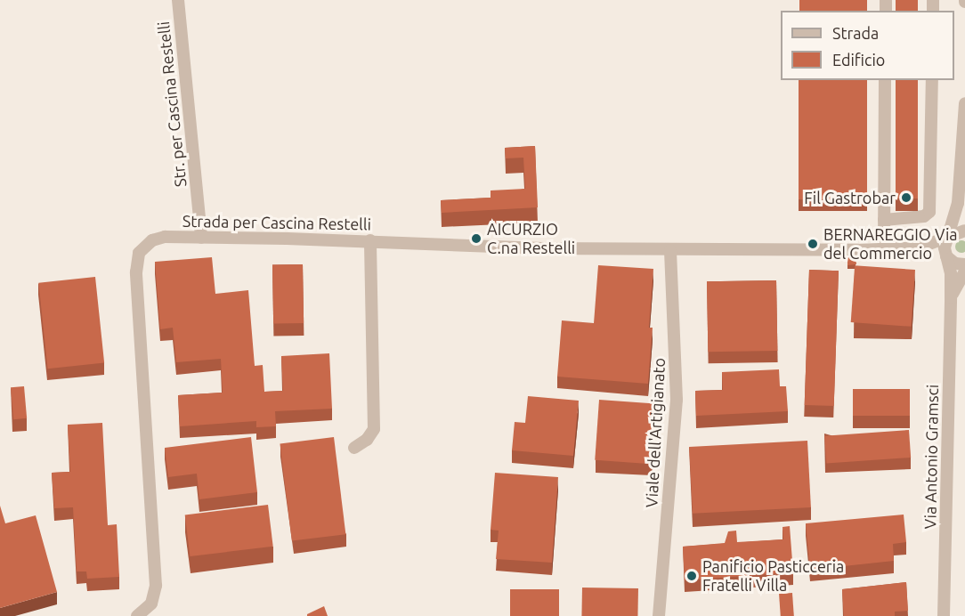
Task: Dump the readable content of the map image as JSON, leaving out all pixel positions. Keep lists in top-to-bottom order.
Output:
{
  "streets": {
    "street": [
      "Str. per Cascina Restelli",
      "Strada per Cascina Restelli",
      "Viale dell'Artigianato",
      "Via Antonio Gramsci"
    ]
  },
  "crossings": [
    ["Str. per Cascina Restelli", "Strada per Cascina Restelli"],
    ["Strada per Cascina Restelli", "Viale dell'Artigianato"]
  ],
  "places": [
    "Fil Gastrobar",
    "AICURZIO C.na Restelli",
    "BERNAREGGIO Via del Commercio",
    "Panificio Pasticceria Fratelli Villa"
  ],
  "legend": ["Strada", "Edificio"]
}
